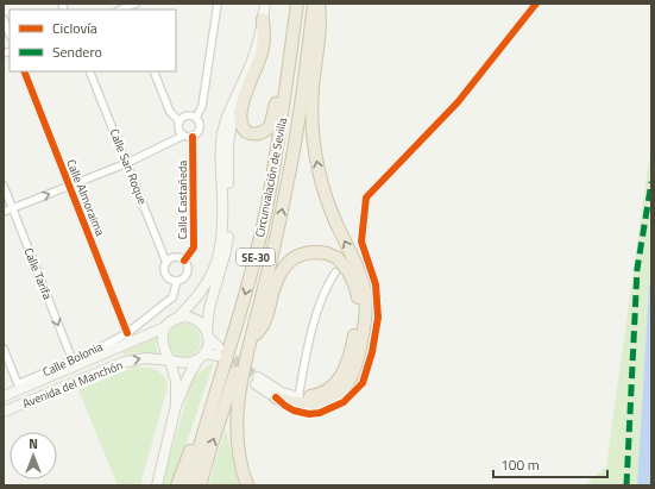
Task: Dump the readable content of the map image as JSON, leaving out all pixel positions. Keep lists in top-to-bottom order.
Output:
{
  "streets": {
    "highway": ["Circunvalación de Sevilla", "SE-30"],
    "main road": ["Avenida del Manchón"],
    "street": [
      "Calle San Roque",
      "Calle Almoraima",
      "Calle Castañeda",
      "Calle Tarifa",
      "Calle Bolonia"
    ]
  },
  "crossings": [
    ["Calle San Roque", "Calle Castañeda"],
    ["Calle Almoraima", "Calle Bolonia"],
    ["Calle Tarifa", "Calle Bolonia"]
  ],
  "one_way": ["Calle Tarifa"],
  "legend": ["Ciclovía", "Sendero"],
  "scale_bar": "100 m",
  "north": "top"
}
